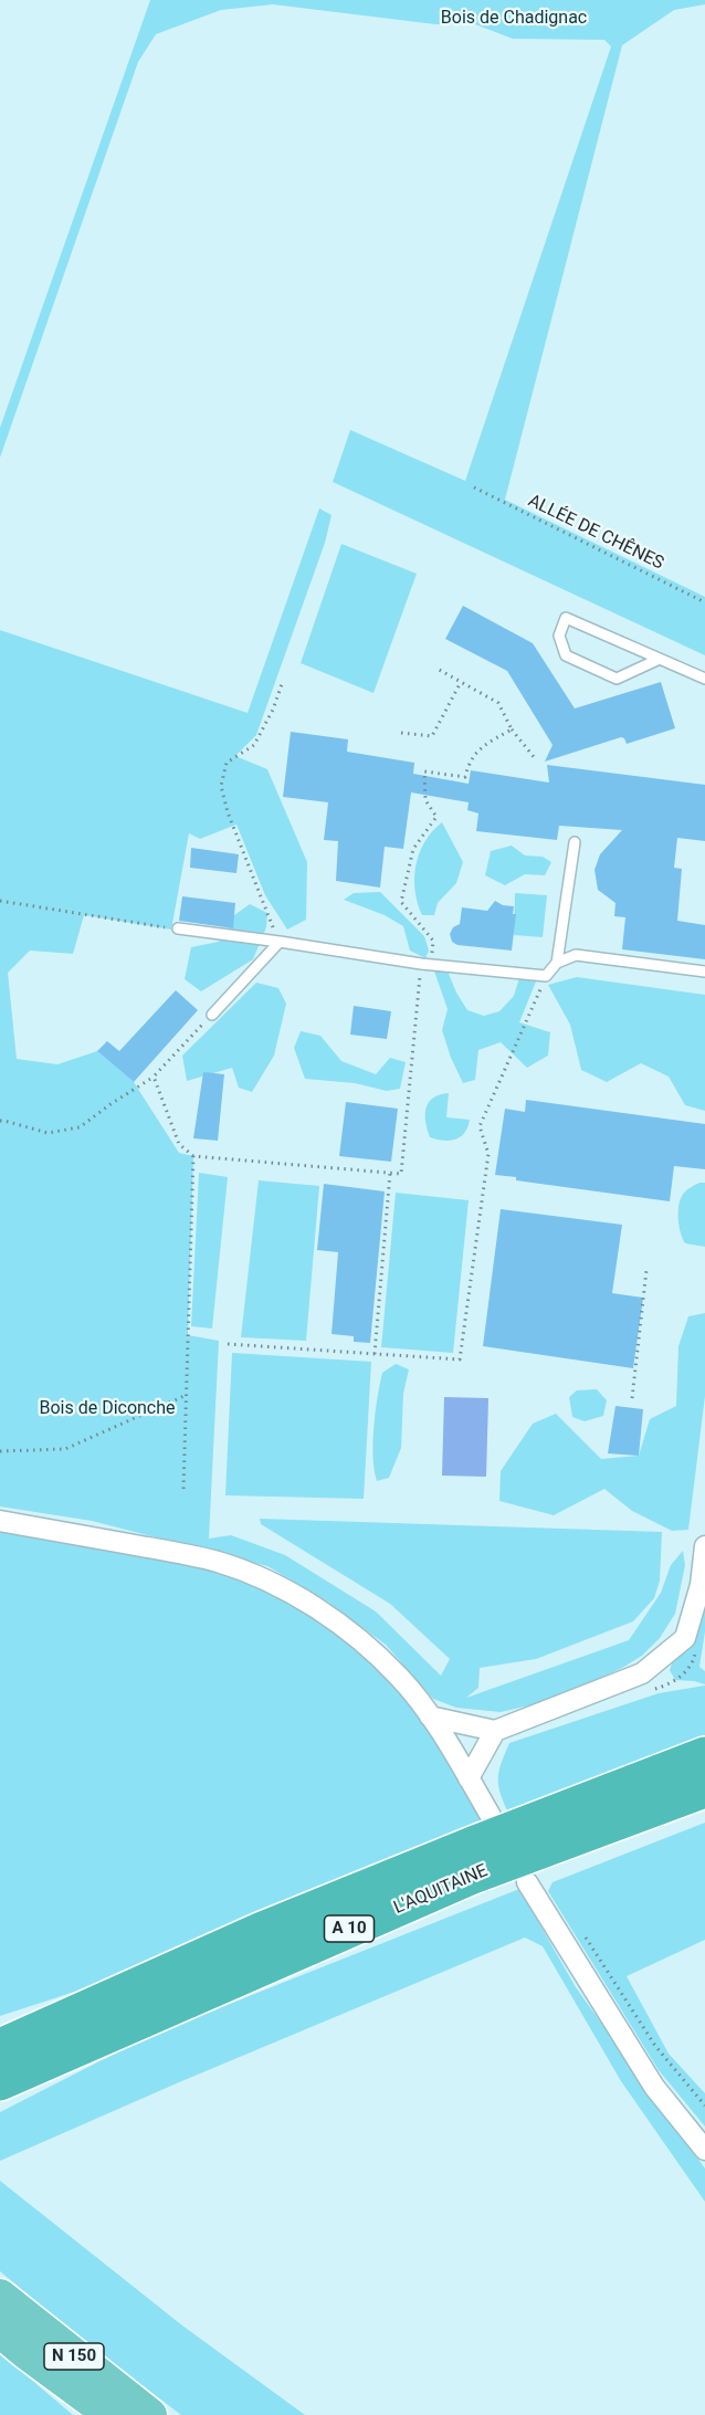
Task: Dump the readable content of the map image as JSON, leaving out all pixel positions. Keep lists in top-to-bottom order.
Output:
{
  "streets": {
    "highway": ["L'AQUITAINE", "A 10", "N 150"],
    "path": ["ALLÉE DE CHÊNES"]
  },
  "parks": ["Bois de Chadignac", "Bois de Diconche"]
}
